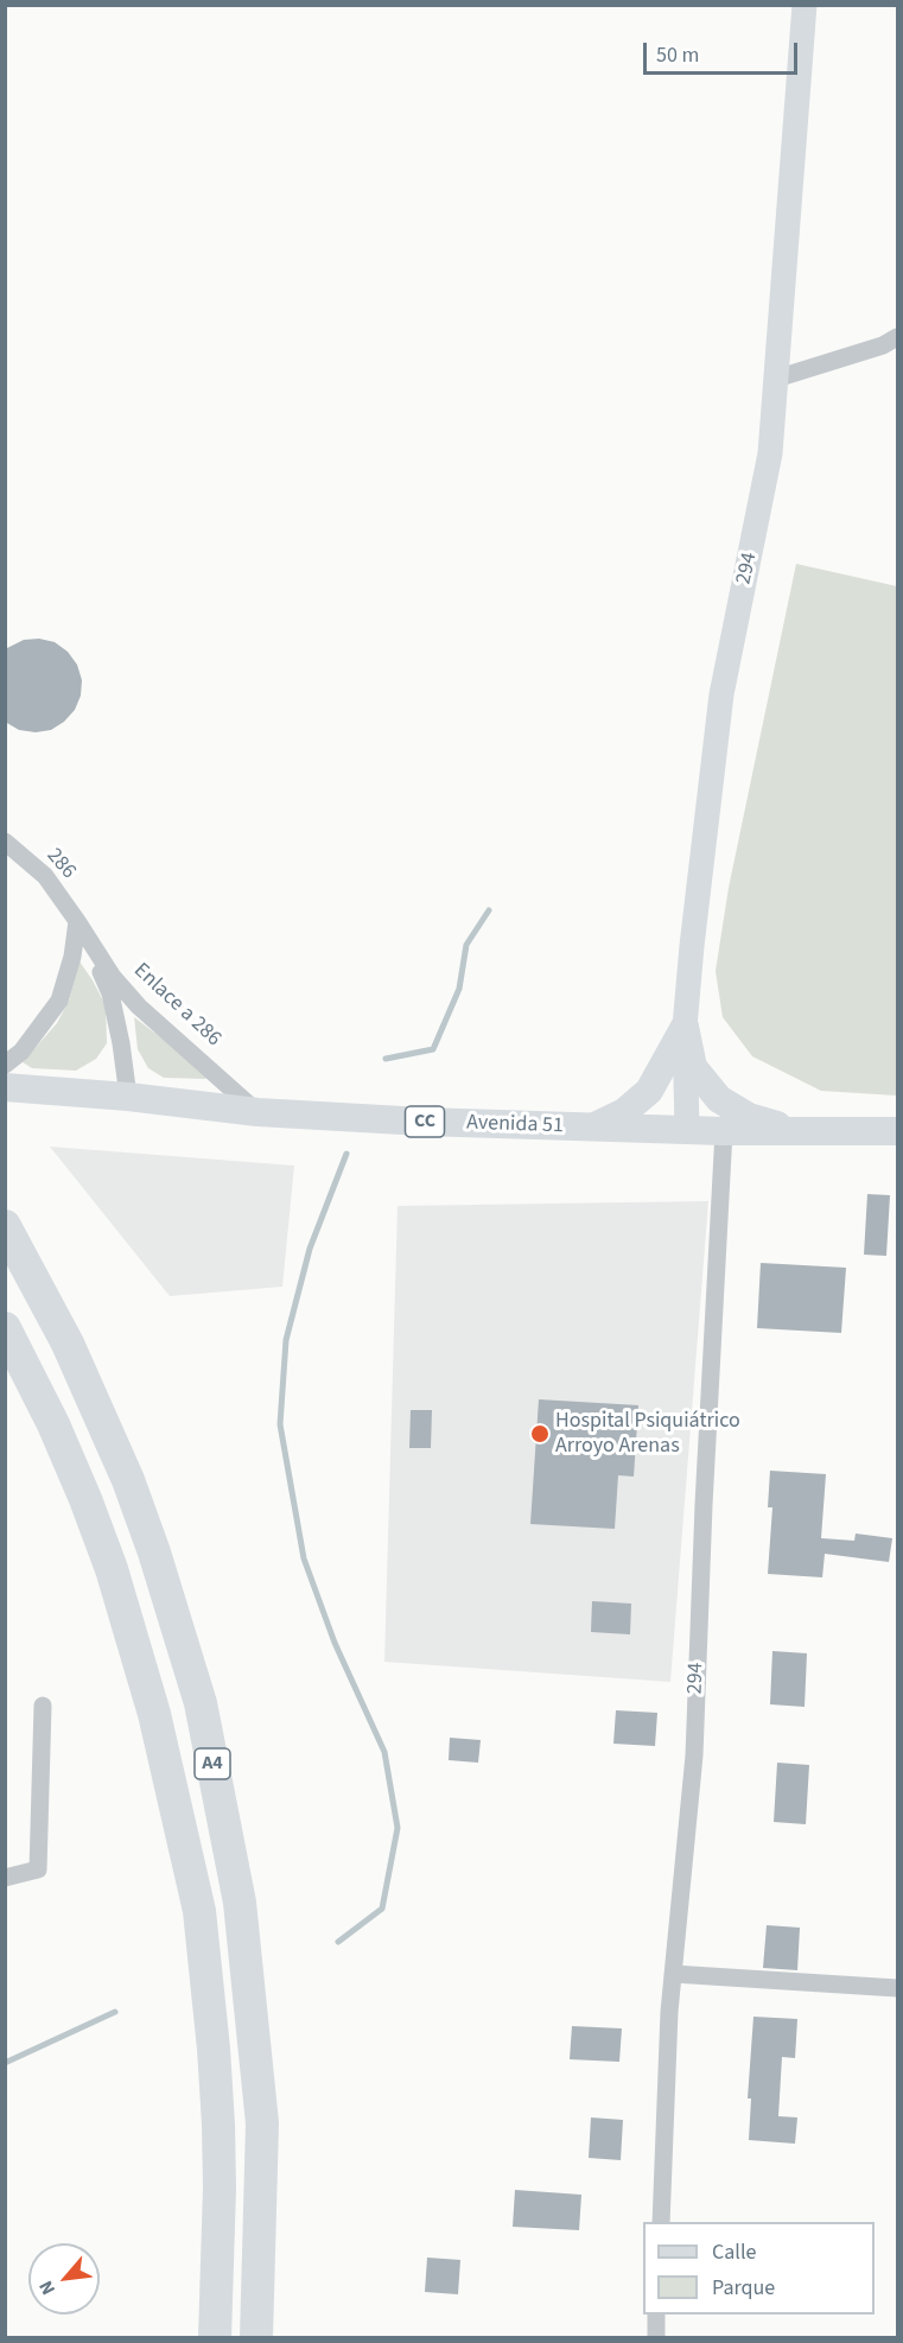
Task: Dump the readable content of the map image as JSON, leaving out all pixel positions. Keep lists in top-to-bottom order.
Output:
{
  "streets": {
    "highway": ["A4"],
    "main road": ["294", "CC", "Avenida 51"],
    "street": ["286", "Enlace a 286"]
  },
  "crossings": [
    ["294", "Avenida 51"],
    ["286", "Enlace a 286"],
    ["Enlace a 286", "Avenida 51"]
  ],
  "places": ["Hospital Psiquiátrico Arroyo Arenas"],
  "legend": ["Calle", "Parque"],
  "scale_bar": "50 m",
  "north": "bottom left"
}
